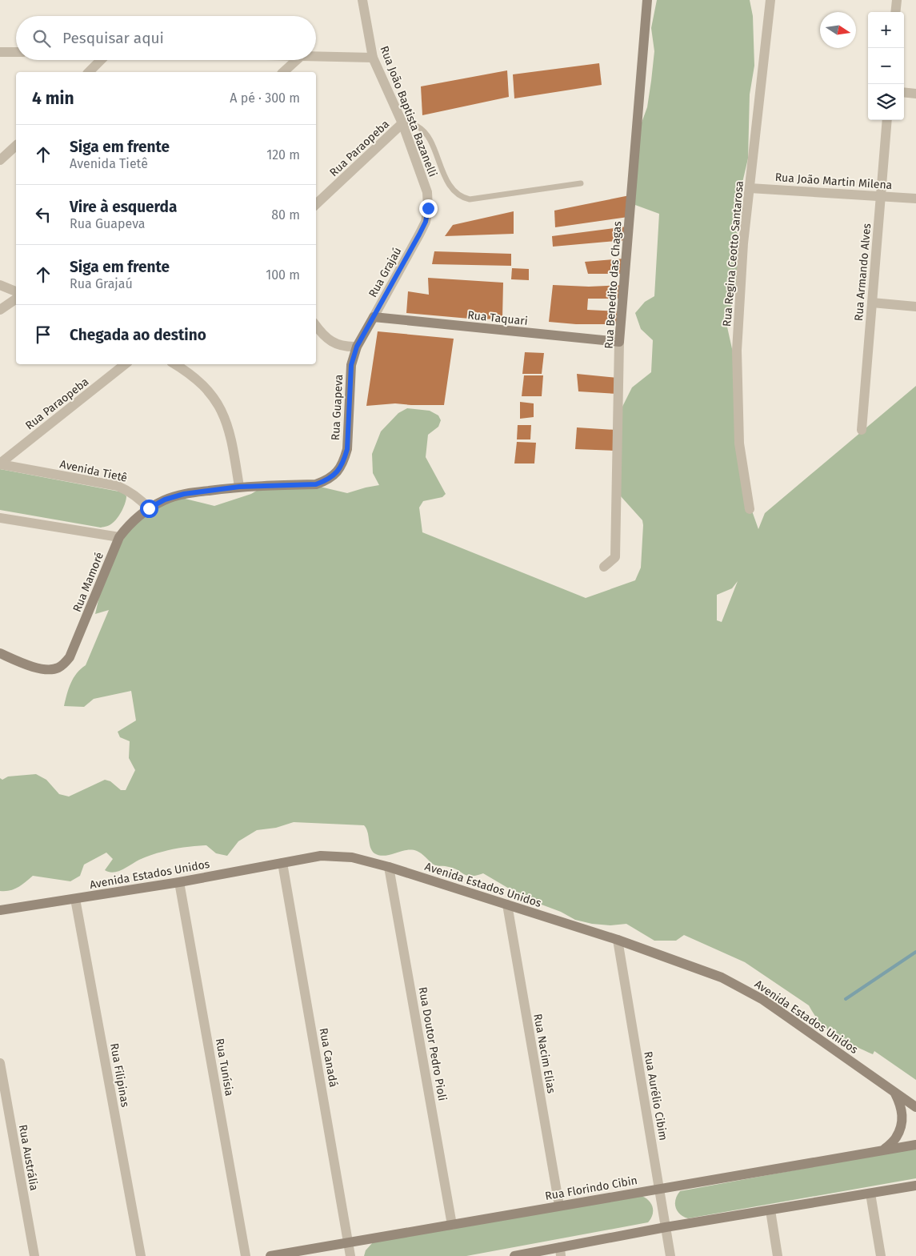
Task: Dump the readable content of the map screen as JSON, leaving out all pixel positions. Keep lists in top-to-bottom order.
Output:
{
  "streets": {
    "street": [
      "Rua João Baptista Bazanelli",
      "Rua Paraopeba",
      "Rua João Martin Milena",
      "Rua Regina Ceotto Santarosa",
      "Rua Grajaú",
      "Rua Armando Alves",
      "Rua Benedito das Chagas",
      "Rua Taquari",
      "Rua Guapeva",
      "Avenida Tietê",
      "Rua Mamoré",
      "Avenida Estados Unidos",
      "Rua Doutor Pedro Pioli",
      "Rua Nacim Elias",
      "Rua Canadá",
      "Rua Tunísia",
      "Rua Filipinas",
      "Rua Aurélio Cibim",
      "Rua Austrália",
      "Rua Florindo Cibin"
    ]
  },
  "crossings": [
    ["Rua João Baptista Bazanelli", "Rua Paraopeba"],
    ["Rua João Baptista Bazanelli", "Rua Grajaú"],
    ["Rua Paraopeba", "Avenida Tietê"],
    ["Rua João Martin Milena", "Rua Regina Ceotto Santarosa"],
    ["Rua João Martin Milena", "Rua Armando Alves"],
    ["Rua Grajaú", "Rua Taquari"],
    ["Rua Grajaú", "Rua Guapeva"],
    ["Rua Benedito das Chagas", "Rua Taquari"],
    ["Avenida Tietê", "Rua Mamoré"],
    ["Avenida Estados Unidos", "Rua Doutor Pedro Pioli"],
    ["Avenida Estados Unidos", "Rua Nacim Elias"],
    ["Avenida Estados Unidos", "Rua Canadá"],
    ["Avenida Estados Unidos", "Rua Tunísia"],
    ["Avenida Estados Unidos", "Rua Filipinas"],
    ["Avenida Estados Unidos", "Rua Aurélio Cibim"],
    ["Rua Doutor Pedro Pioli", "Rua Florindo Cibin"],
    ["Rua Nacim Elias", "Rua Florindo Cibin"],
    ["Rua Canadá", "Rua Florindo Cibin"],
    ["Rua Aurélio Cibim", "Rua Florindo Cibin"]
  ],
  "north": "right",
  "page": {
    "map_buttons": ["+", "−"],
    "search": "Pesquisar aqui",
    "heading": ["4 min", "A pé · 300 m"],
    "list": [
      ["Siga em frente", "Avenida Tietê", "120 m"],
      ["Vire à esquerda", "Rua Guapeva", "80 m"],
      ["Siga em frente", "Rua Grajaú", "100 m"],
      "Chegada ao destino"
    ]
  }
}
